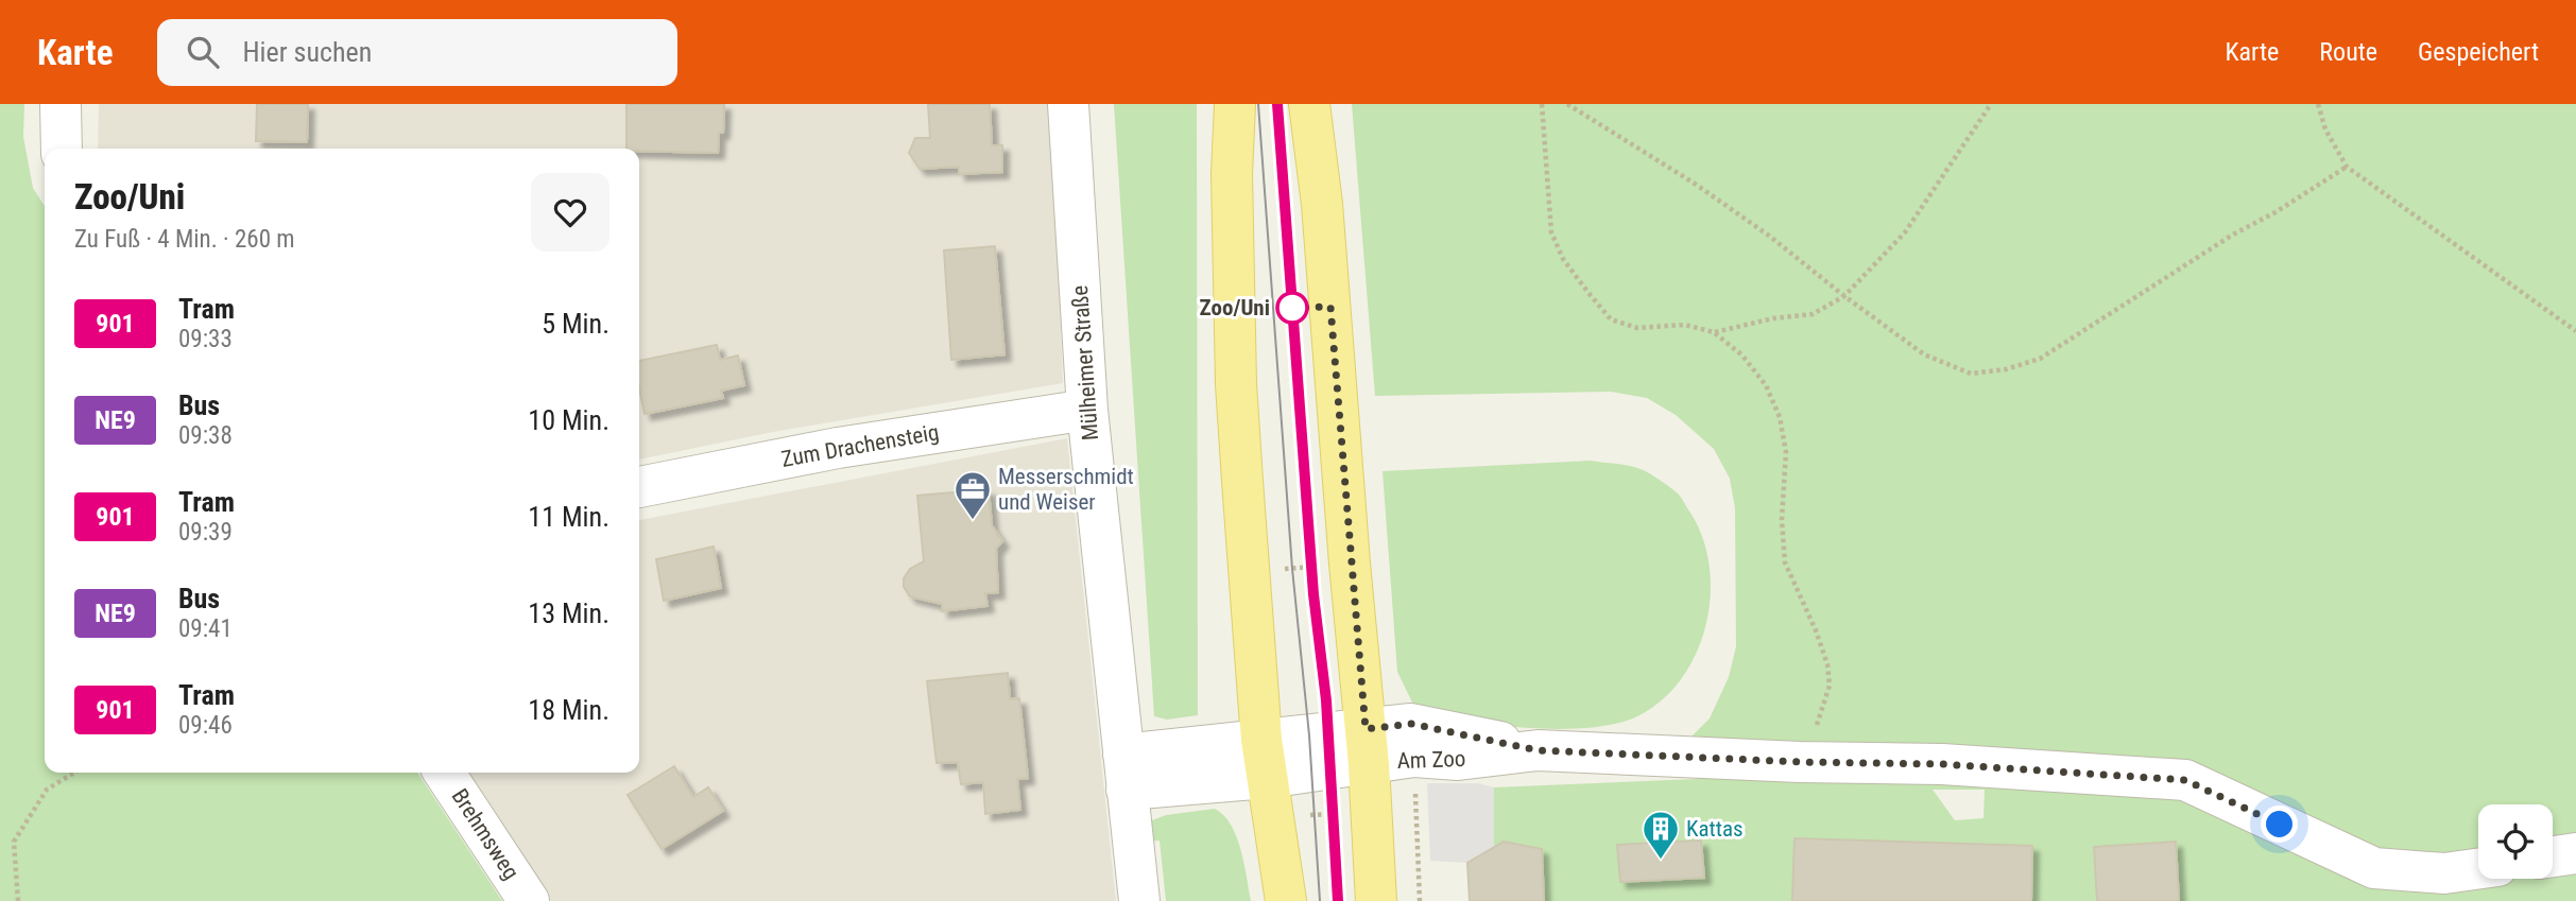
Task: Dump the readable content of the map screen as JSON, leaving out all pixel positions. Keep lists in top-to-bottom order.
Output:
{
  "streets": {
    "street": [
      "Mülheimer Straße",
      "Zum Drachensteig",
      "Am Zoo",
      "Brehmsweg"
    ]
  },
  "crossings": [
    ["Mülheimer Straße", "Zum Drachensteig"]
  ],
  "places": {
    "other": ["Zoo/Uni"],
    "office": ["Messerschmidt und Weiser"],
    "building": ["Kattas"]
  },
  "lines": ["tram line 901"],
  "page": {
    "header": "Karte",
    "search": "Hier suchen",
    "nav": ["Karte", "Route", "Gespeichert"],
    "heading": ["Zoo/Uni", "Zu Fuß · 4 Min. · 260 m"],
    "list": [
      {
        "mark": "901",
        "name": "Tram",
        "note": "09:33",
        "value": "5 Min."
      },
      {
        "mark": "NE9",
        "name": "Bus",
        "note": "09:38",
        "value": "10 Min."
      },
      {
        "mark": "901",
        "name": "Tram",
        "note": "09:39",
        "value": "11 Min."
      },
      {
        "mark": "NE9",
        "name": "Bus",
        "note": "09:41",
        "value": "13 Min."
      },
      {
        "mark": "901",
        "name": "Tram",
        "note": "09:46",
        "value": "18 Min."
      }
    ]
  }
}
